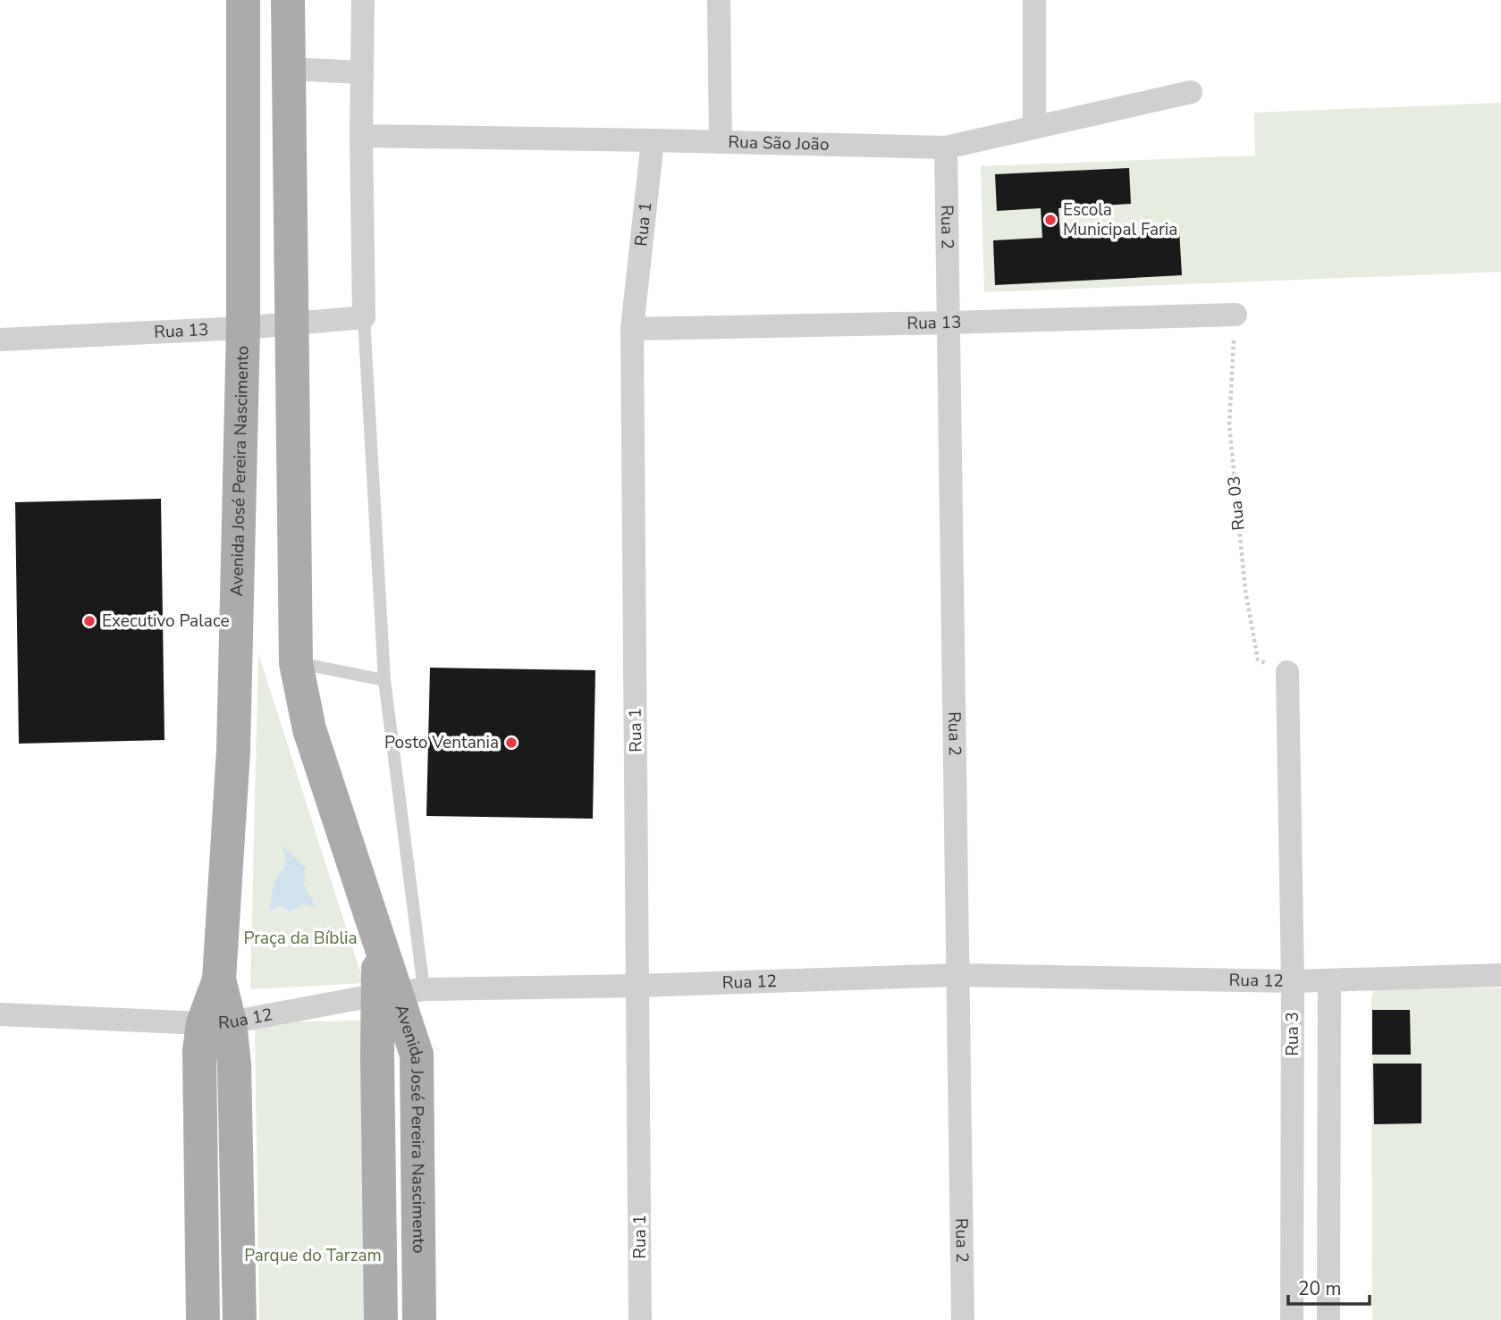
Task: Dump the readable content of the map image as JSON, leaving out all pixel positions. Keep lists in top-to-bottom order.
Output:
{
  "streets": {
    "main road": ["Avenida José Pereira Nascimento"],
    "street": [
      "Rua São João",
      "Rua 1",
      "Rua 2",
      "Rua 13",
      "Rua 12",
      "Rua 3"
    ],
    "path": ["Rua 03"]
  },
  "crossings": [
    ["Rua São João", "Rua 1"],
    ["Rua São João", "Rua 2"],
    ["Rua 1", "Rua 13"],
    ["Rua 1", "Rua 12"],
    ["Rua 2", "Rua 13"],
    ["Rua 2", "Rua 12"],
    ["Rua 13", "Avenida José Pereira Nascimento"],
    ["Rua 13", "Rua 03"],
    ["Avenida José Pereira Nascimento", "Rua 12"],
    ["Rua 03", "Rua 3"],
    ["Rua 12", "Rua 3"]
  ],
  "parks": ["Praça da Bíblia", "Parque do Tarzam"],
  "places": ["Escola Municipal Faria", "Executivo Palace", "Posto Ventania"],
  "scale_bar": "20 m"
}
